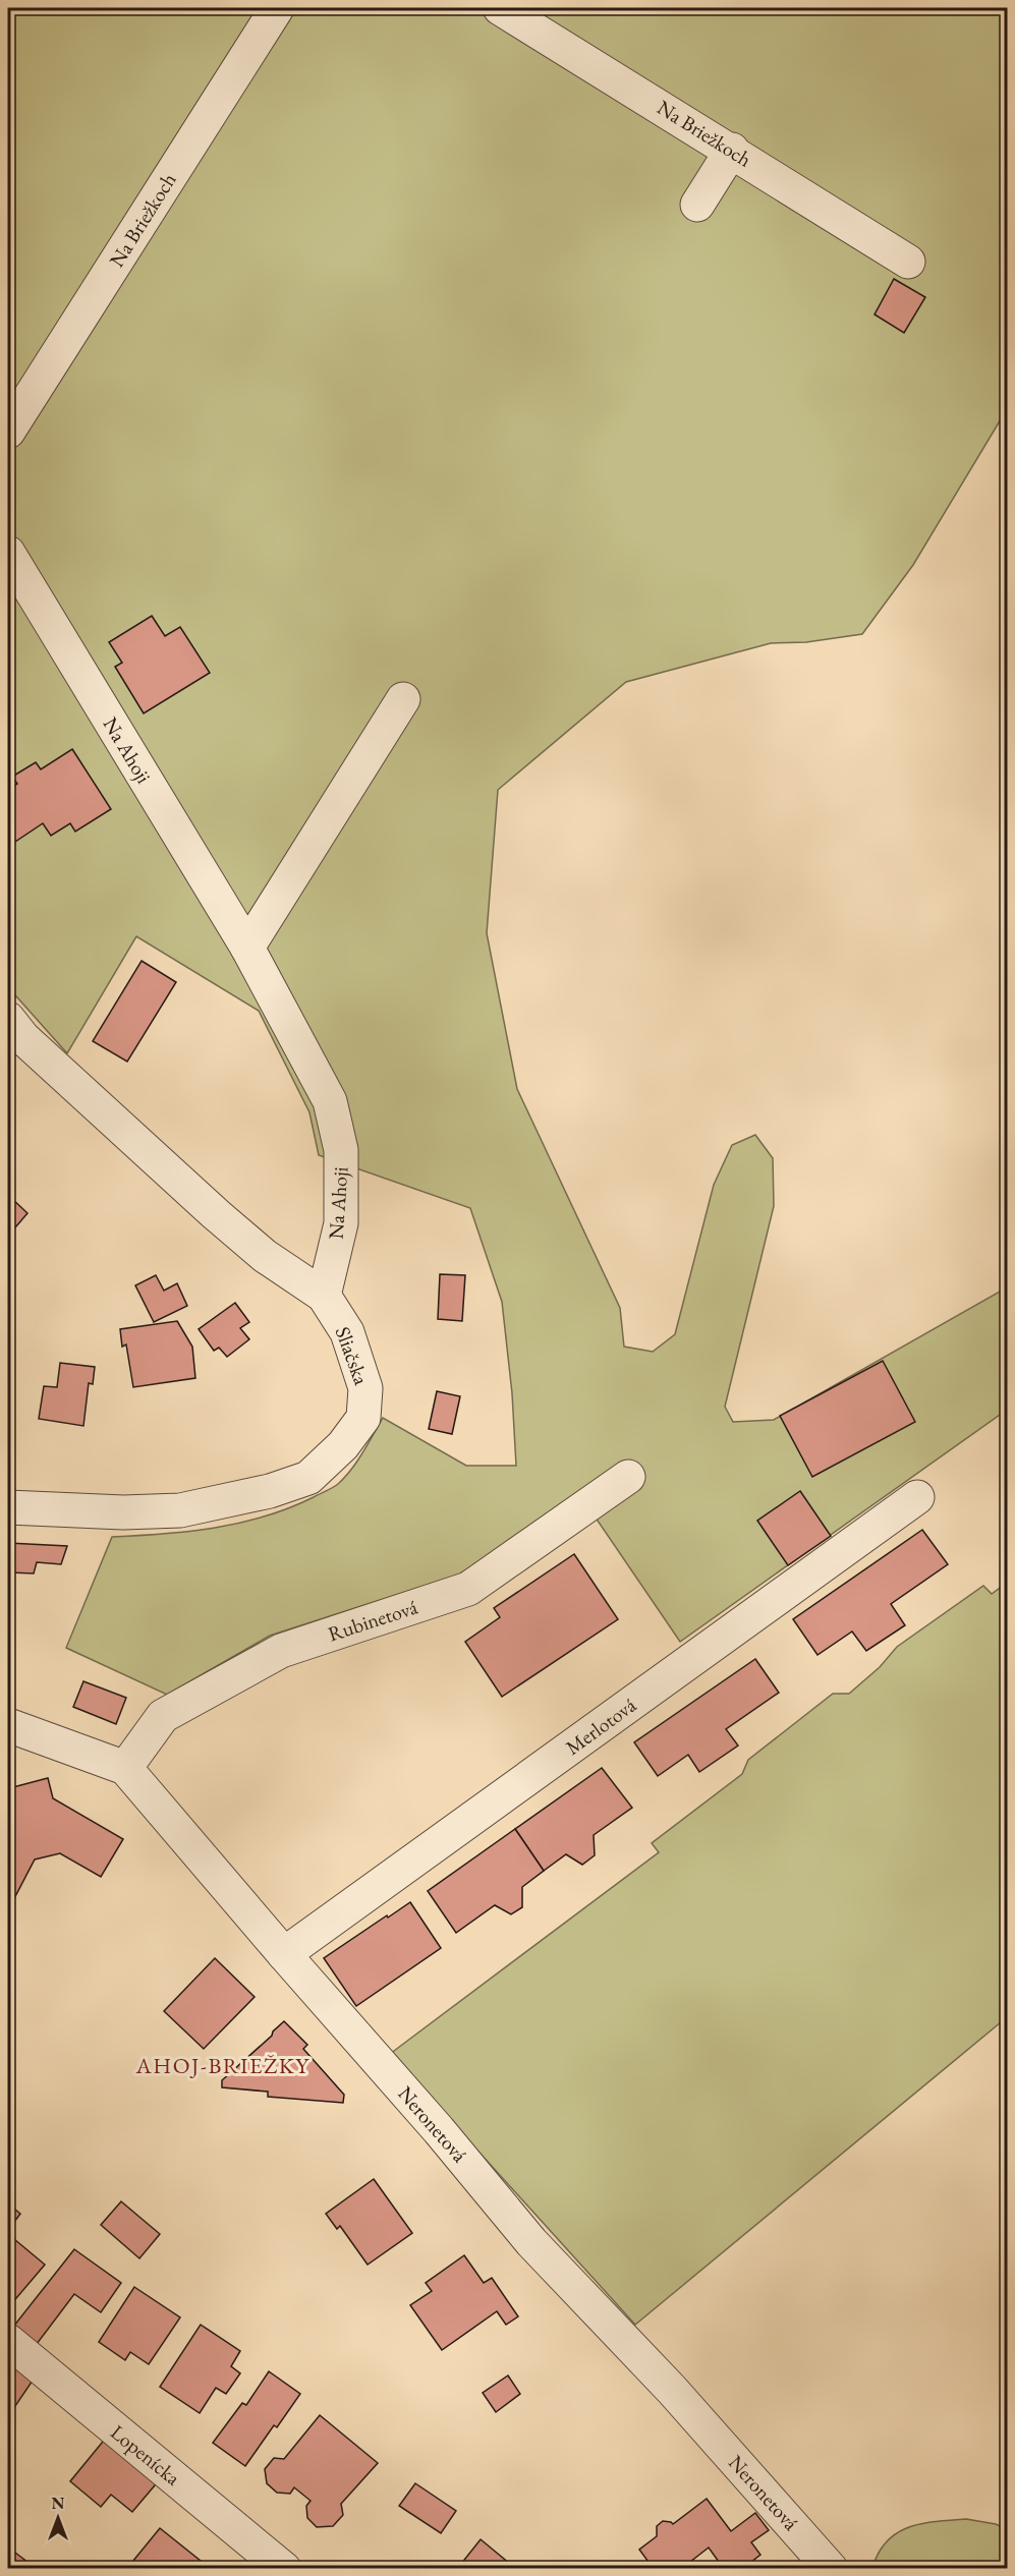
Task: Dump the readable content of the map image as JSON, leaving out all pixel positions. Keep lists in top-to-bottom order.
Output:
{
  "streets": {
    "street": [
      "Na Briežkoch",
      "Na Ahoji",
      "Sliačska",
      "Rubinetová",
      "Merlotová",
      "Neronetová",
      "Lopenícka"
    ]
  },
  "crossings": [
    ["Na Ahoji", "Sliačska"],
    ["Rubinetová", "Neronetová"],
    ["Merlotová", "Neronetová"]
  ],
  "districts": ["AHOJ-BRIEŽKY"],
  "north": "top"
}
